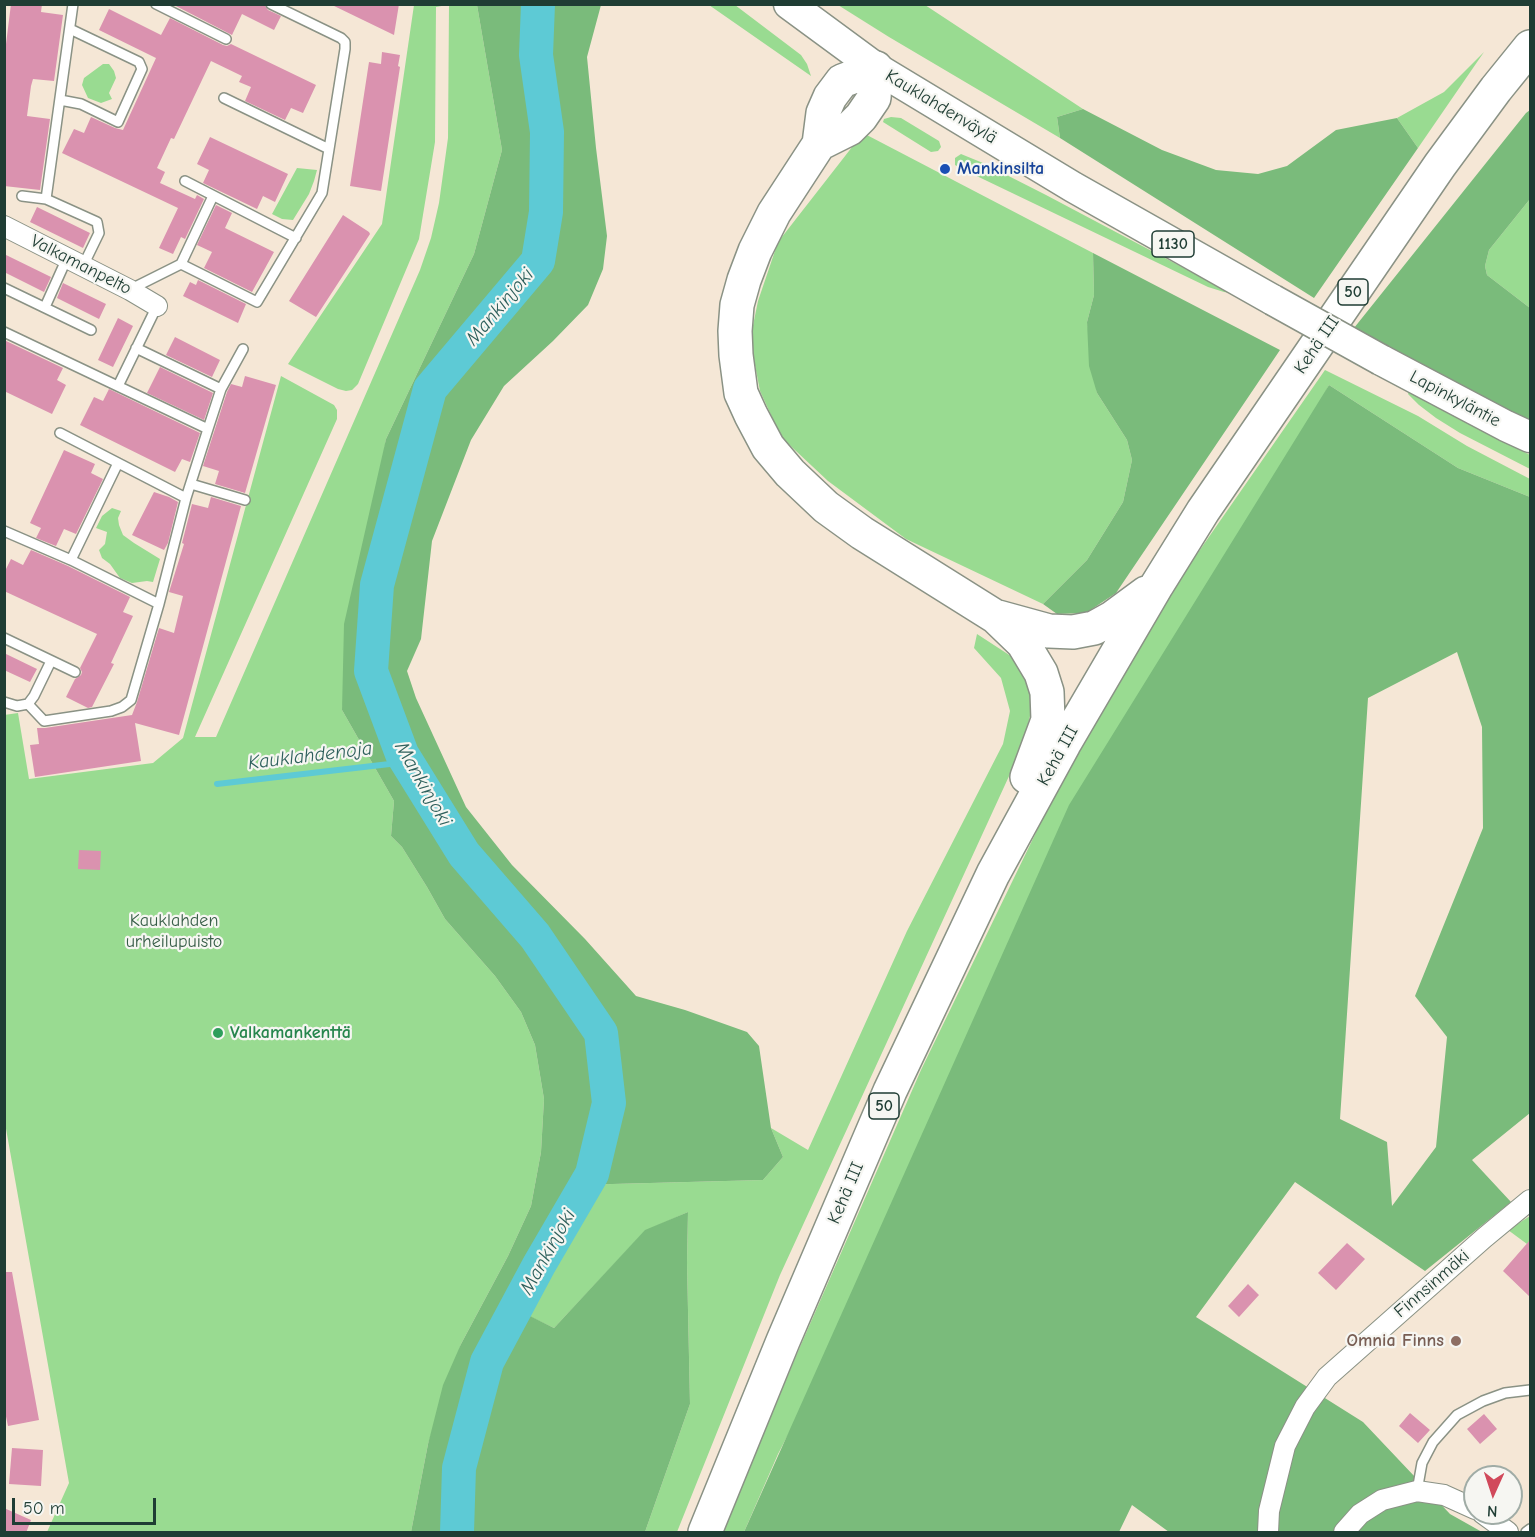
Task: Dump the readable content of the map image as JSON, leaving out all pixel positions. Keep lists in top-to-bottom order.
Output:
{
  "streets": {
    "highway": ["50", "Kehä III"],
    "main road": ["Kauklahdenväylä", "1130", "Lapinkyläntie"],
    "street": ["Valkamanpelto", "Finnsinmäki"]
  },
  "crossings": [
    ["Kauklahdenväylä", "Lapinkyläntie"]
  ],
  "water": ["Mankinjoki", "Kauklahdenoja"],
  "parks": ["Kauklahden urheilupuisto"],
  "places": ["Mankinsilta", "Valkamankenttä", "Omnia Finns"],
  "scale_bar": "50 m",
  "north": "bottom"
}
